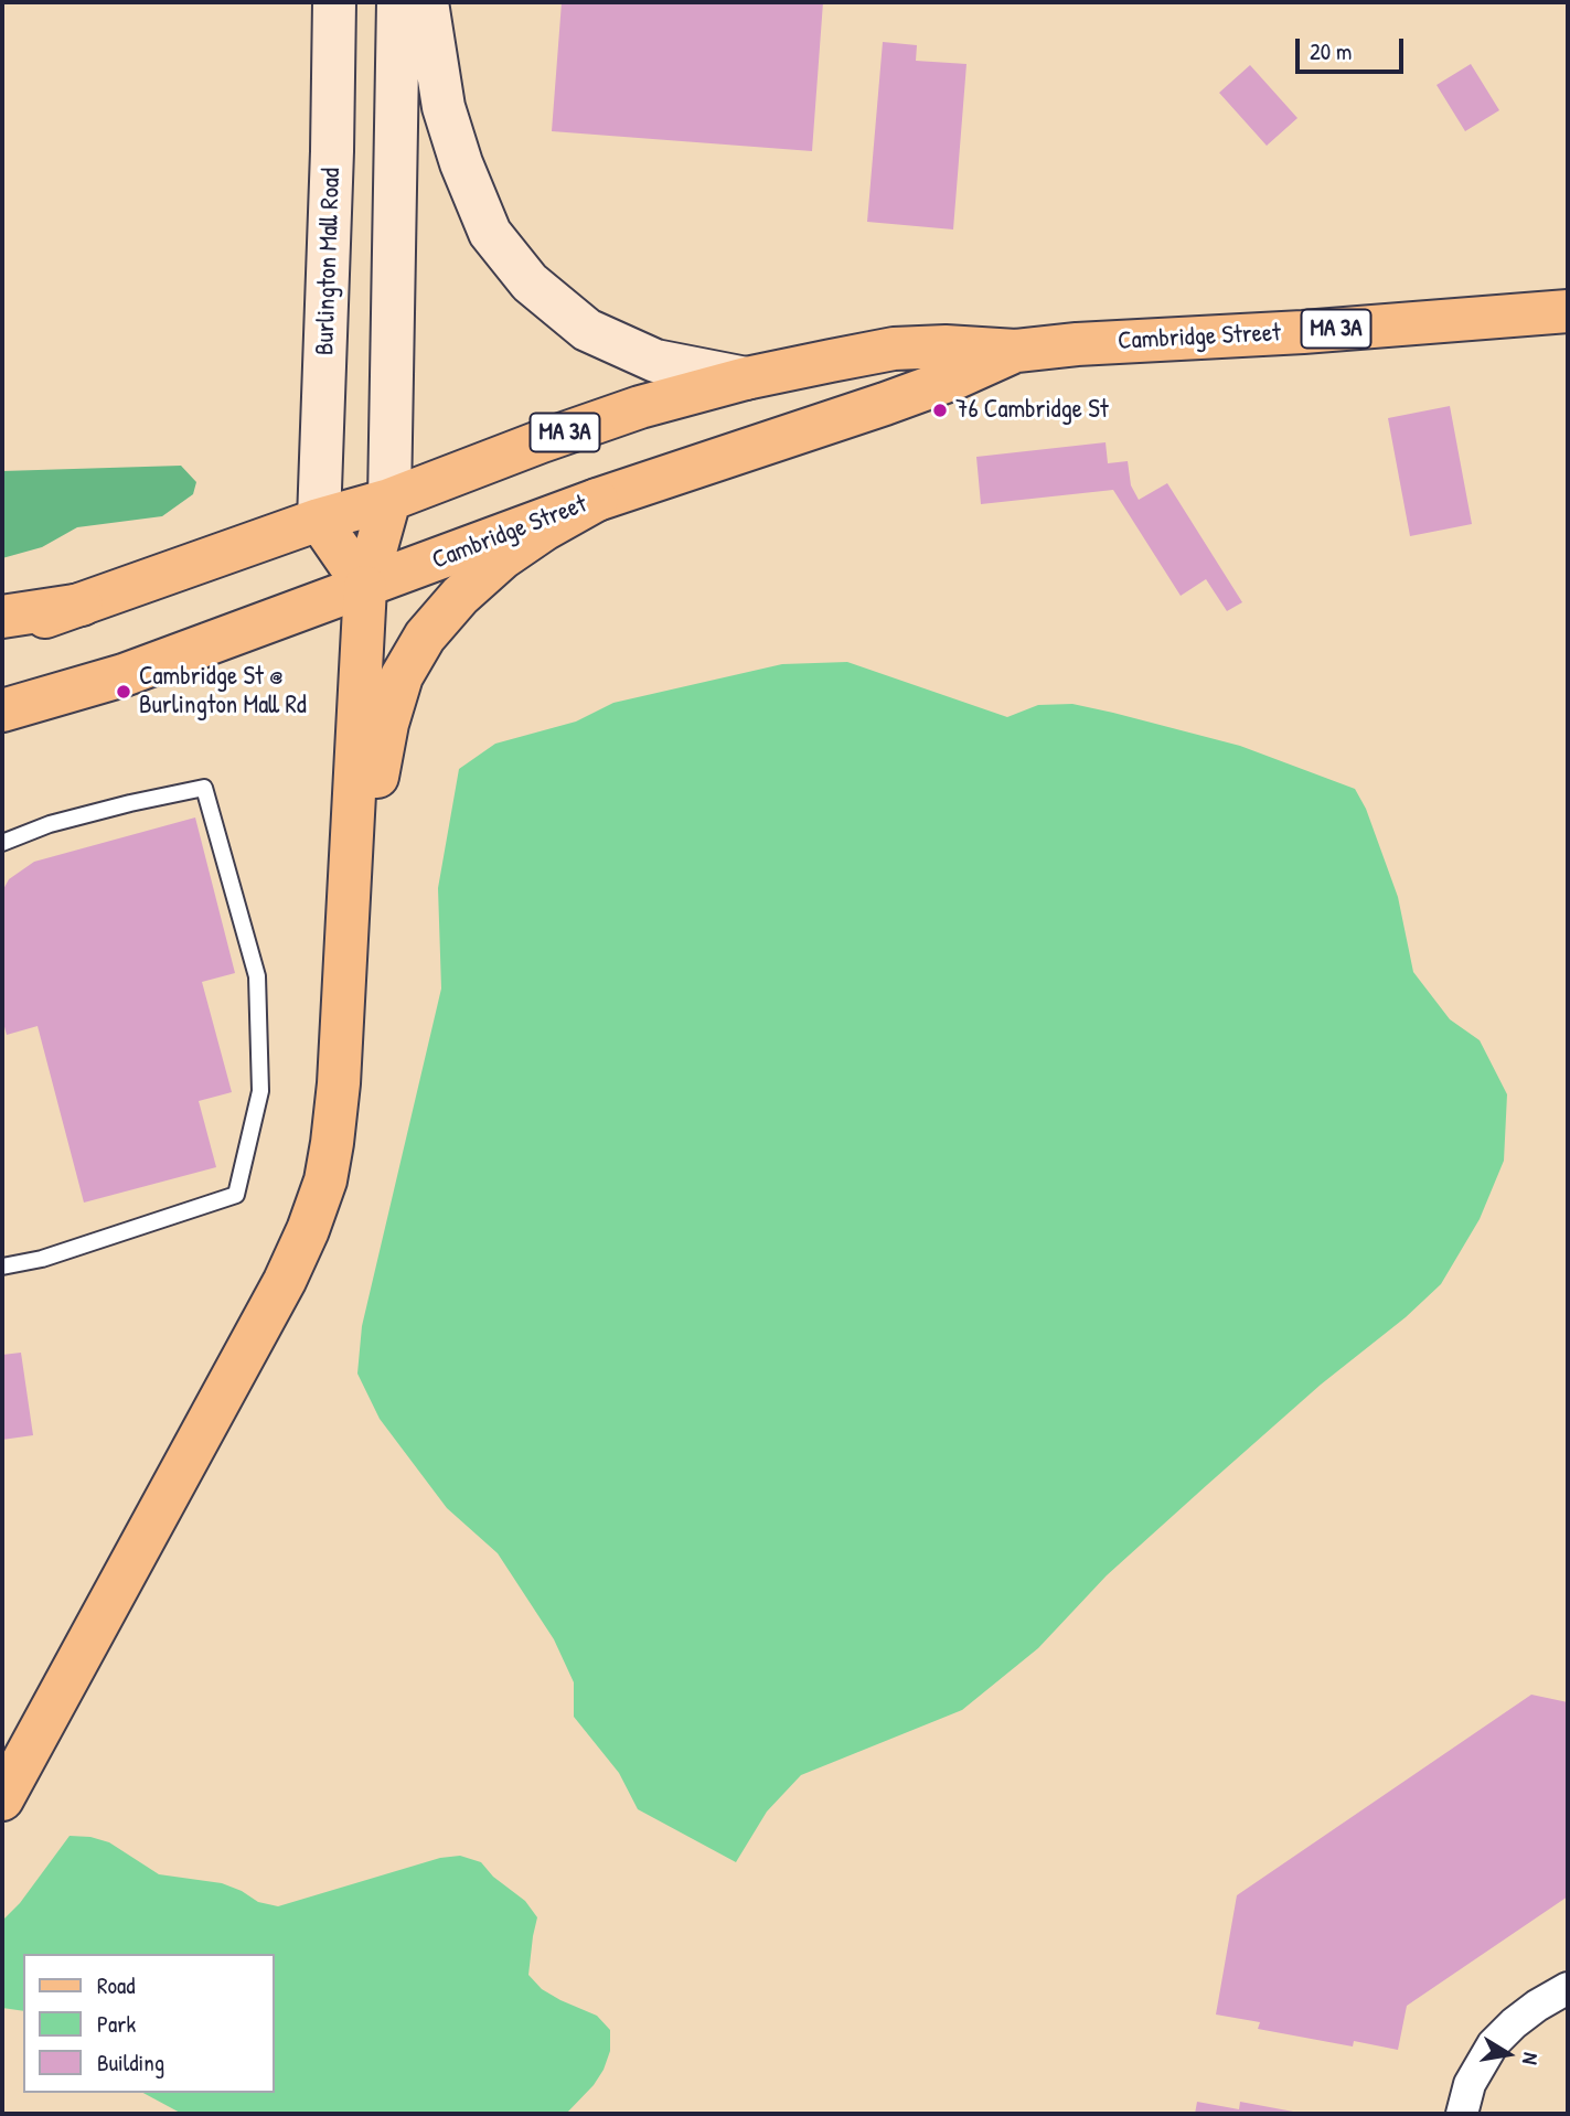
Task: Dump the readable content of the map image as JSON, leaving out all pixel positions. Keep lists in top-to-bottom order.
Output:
{
  "streets": {
    "main road": ["Burlington Mall Road", "MA 3A", "Cambridge Street"]
  },
  "crossings": [
    ["Burlington Mall Road", "Cambridge Street"]
  ],
  "places": ["76 Cambridge St", "Cambridge St @ Burlington Mall Rd"],
  "legend": ["Road", "Park", "Building"],
  "scale_bar": "20 m",
  "north": "right"
}
